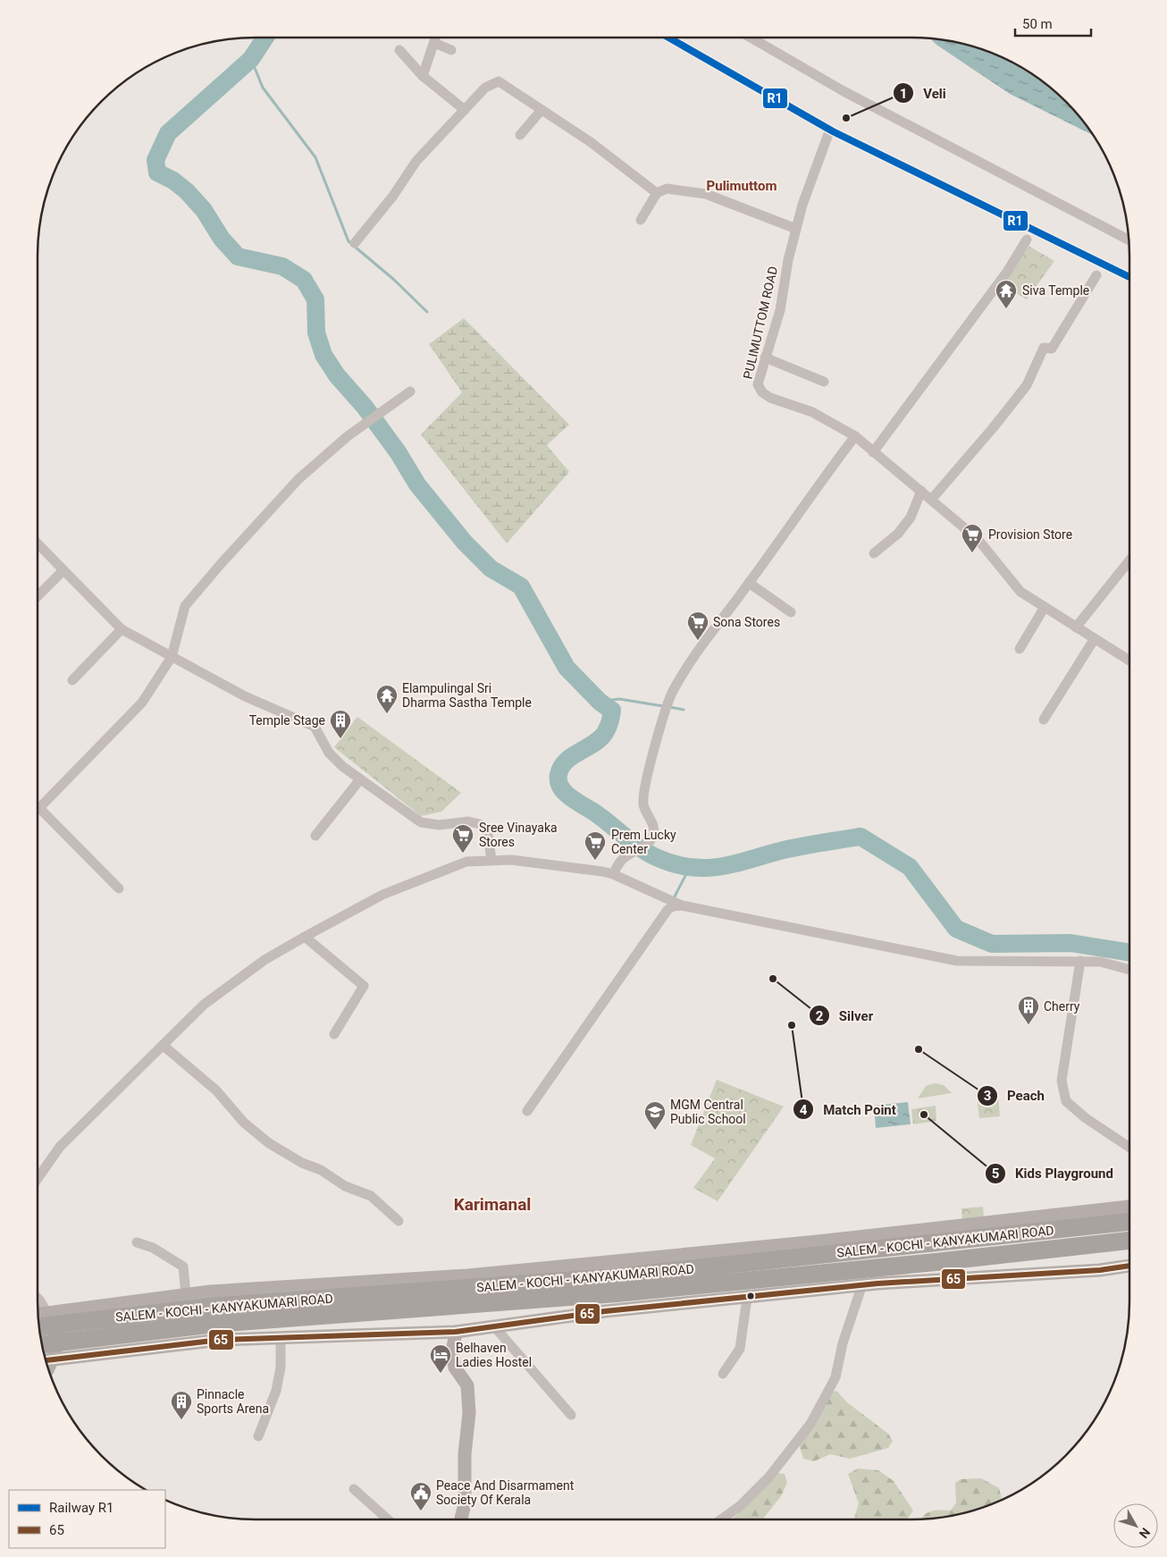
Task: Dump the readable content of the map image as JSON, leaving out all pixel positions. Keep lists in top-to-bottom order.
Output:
{
  "streets": {
    "highway": ["SALEM - KOCHI - KANYAKUMARI ROAD"],
    "street": ["PULIMUTTOM ROAD"]
  },
  "districts": ["Pulimuttom", "Karimanal"],
  "places": {
    "other": [
      "Veli",
      "Silver",
      "Match Point",
      "Peach",
      "Kids Playground"
    ],
    "temple": ["Siva Temple", "Elampulingal Sri Dharma Sastha Temple"],
    "supermarket": [
      "Provision Store",
      "Sona Stores",
      "Sree Vinayaka Stores",
      "Prem Lucky Center"
    ],
    "building": ["Temple Stage", "Cherry", "Pinnacle Sports Arena"],
    "school or university": ["MGM Central Public School"],
    "hotel": ["Belhaven Ladies Hostel"],
    "public building": ["Peace And Disarmament Society Of Kerala"]
  },
  "lines": ["rail line R1", "transit line 65"],
  "legend": ["Railway R1", "65"],
  "scale_bar": "50 m",
  "north": "bottom right"
}
